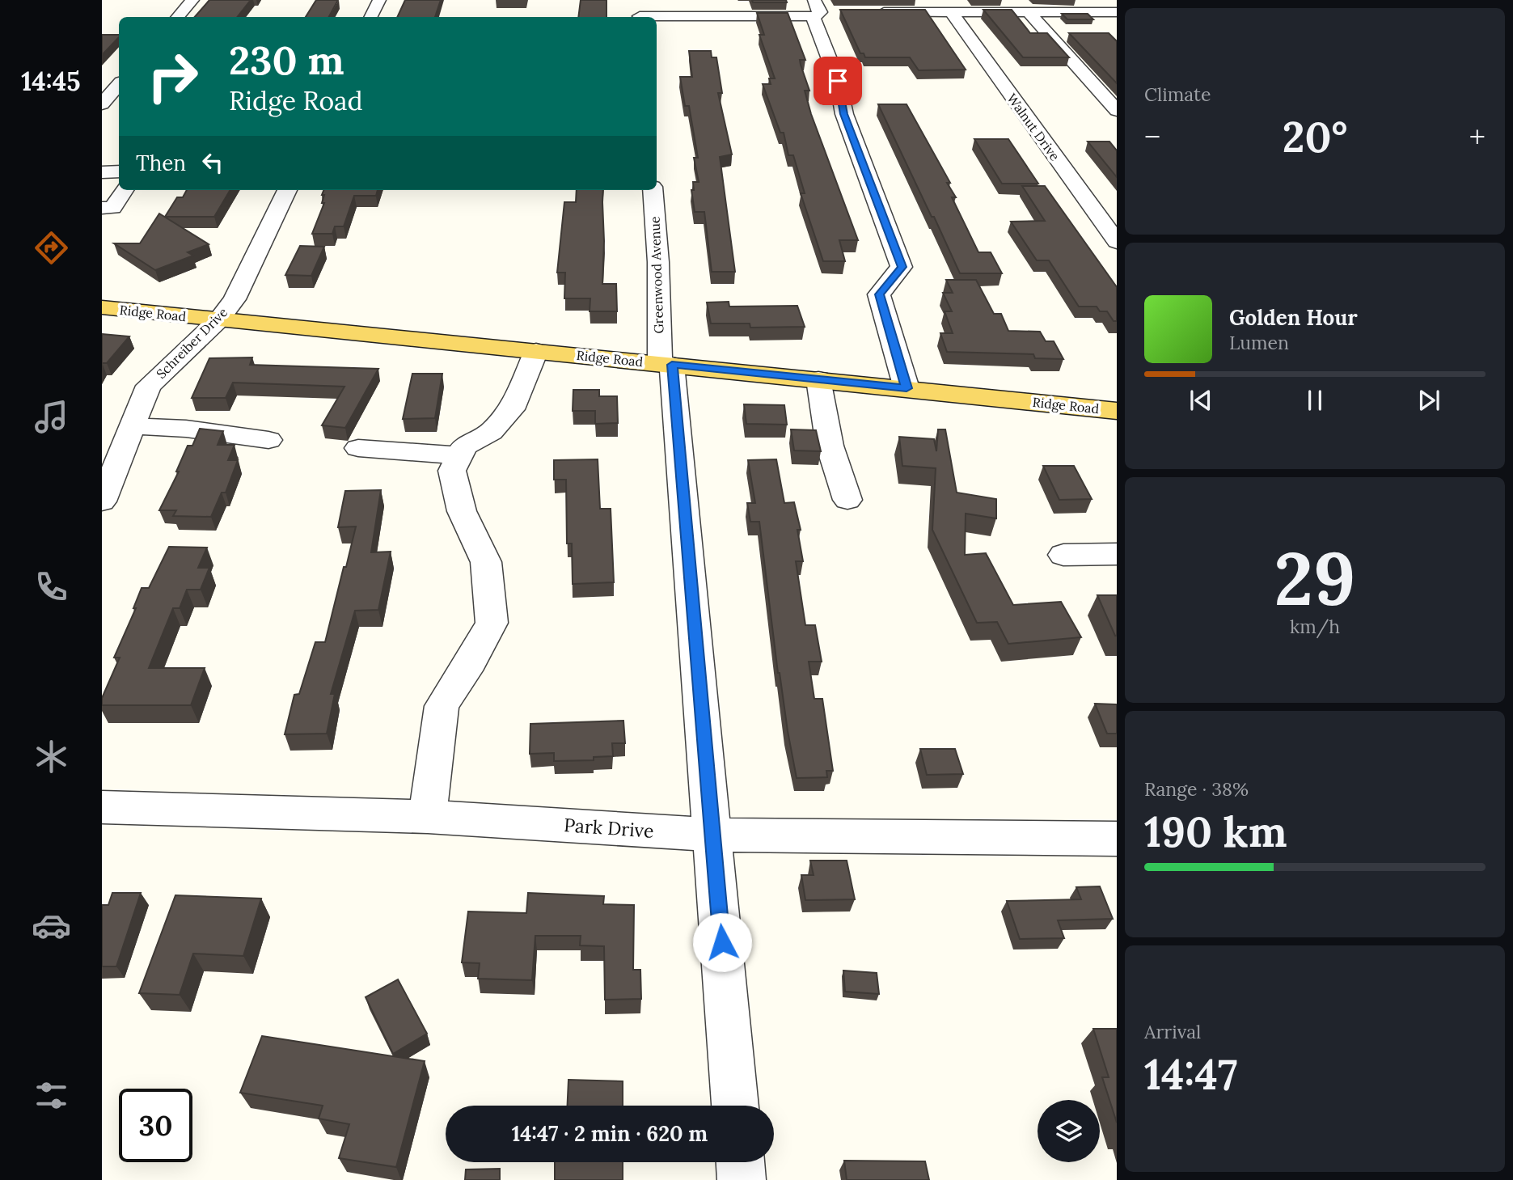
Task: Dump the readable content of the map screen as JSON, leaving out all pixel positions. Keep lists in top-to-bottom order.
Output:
{
  "streets": {
    "main road": ["Ridge Road"],
    "street": [
      "Walnut Drive",
      "Greenwood Avenue",
      "Schreiber Drive",
      "Park Drive"
    ]
  },
  "crossings": [
    ["Greenwood Avenue", "Ridge Road"],
    ["Greenwood Avenue", "Park Drive"],
    ["Ridge Road", "Schreiber Drive"]
  ],
  "page": {
    "tabs": "14:45",
    "tile": [
      "Climate",
      ["29", "km/h"],
      ["Range · 38%", "190 km"],
      ["Arrival", "14:47"]
    ],
    "turn": ["230 m", "Ridge Road"],
    "heat": ["−", "20°", "+"],
    "then": "Then",
    "song": ["Golden Hour", "Lumen"],
    "limit": "30",
    "trip": "14:47 · 2 min · 620 m"
  }
}
